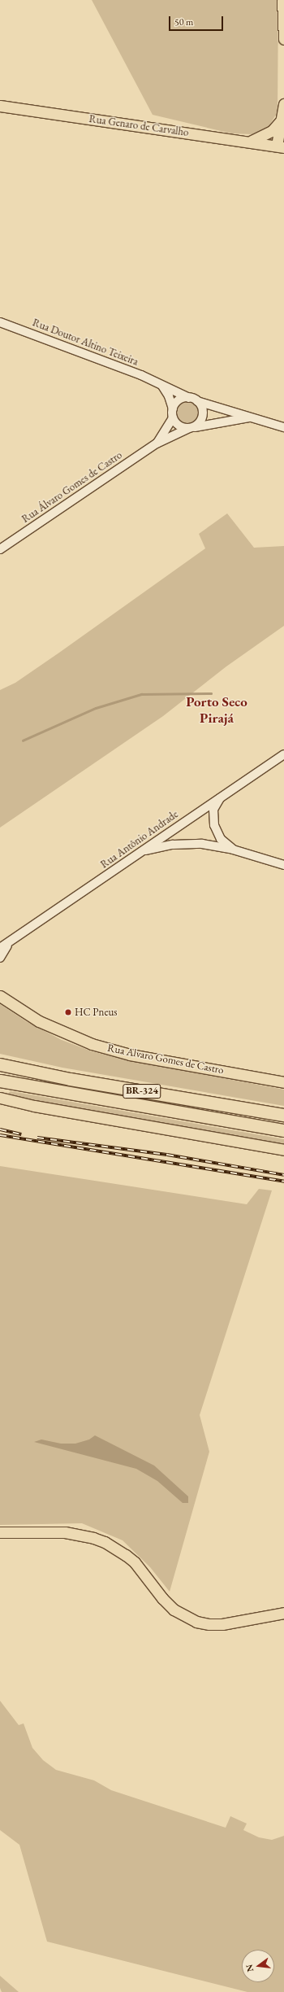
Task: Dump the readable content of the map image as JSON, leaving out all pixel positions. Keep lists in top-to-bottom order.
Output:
{
  "streets": {
    "highway": ["BR-324"],
    "main road": ["Rua Genaro de Carvalho", "Rua Alvaro Gomes de Castro"],
    "street": ["Rua Doutor Altino Teixeira", "Rua Álvaro Gomes de Castro", "Rua Antônio Andrade"]
  },
  "districts": ["Porto Seco Pirajá"],
  "places": ["HC Pneus"],
  "scale_bar": "50 m",
  "north": "left"
}
